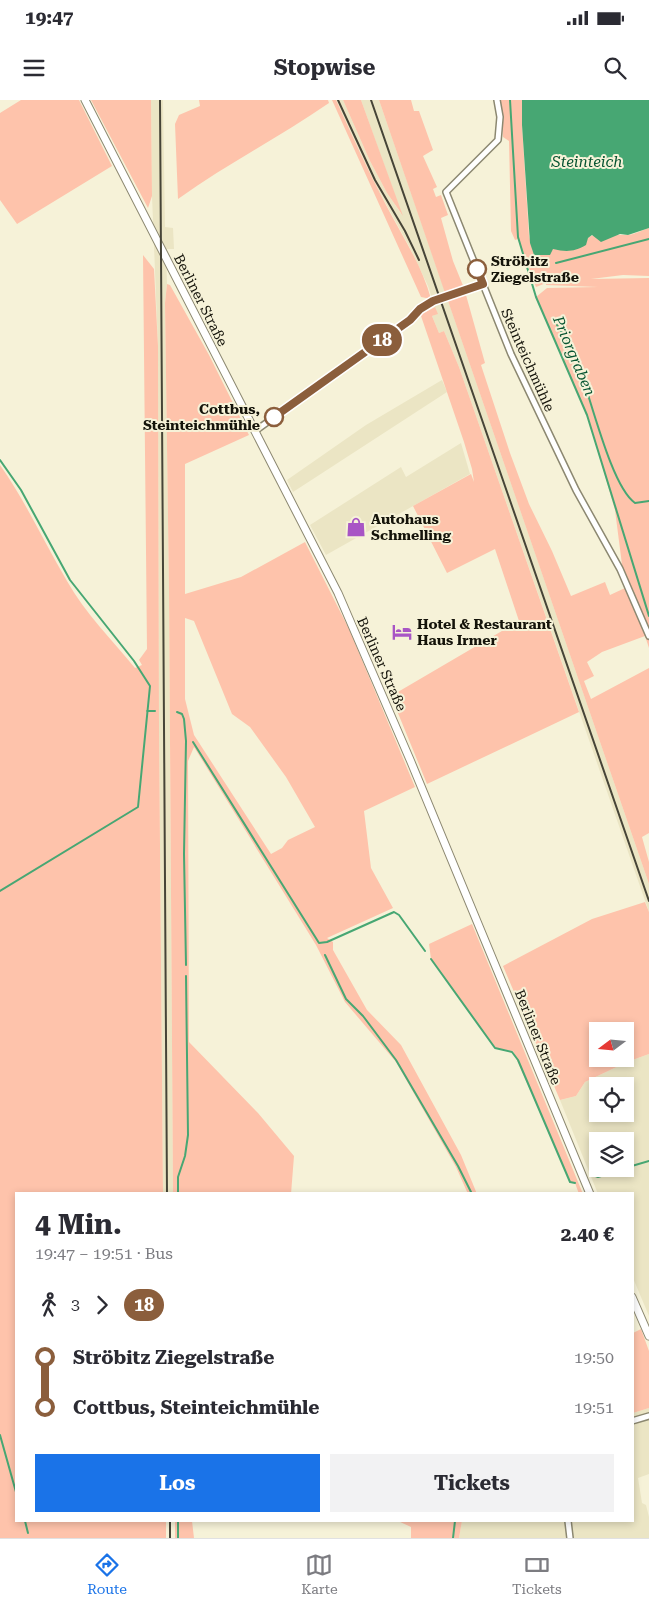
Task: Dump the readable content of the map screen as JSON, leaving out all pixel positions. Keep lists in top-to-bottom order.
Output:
{
  "streets": {
    "main road": ["Berliner Straße"],
    "street": ["Steinteichmühle"]
  },
  "water": ["Steinteich", "Priorgraben"],
  "places": {
    "other": ["Ströbitz Ziegelstraße", "Cottbus, Steinteichmühle"],
    "shop": ["Autohaus Schmelling"],
    "hotel": ["Hotel & Restaurant Haus Irmer"]
  },
  "lines": ["bus line 18"],
  "north": "left",
  "page": {
    "status": "19:47",
    "header": "Stopwise",
    "on_map": "18",
    "heading": ["4 Min.", "19:47 – 19:51 · Bus", "2.40 €"],
    "legs": ["3", "18"],
    "list": [
      {
        "name": "Ströbitz Ziegelstraße",
        "value": "19:50"
      },
      {
        "name": "Cottbus, Steinteichmühle",
        "value": "19:51"
      }
    ],
    "buttons": ["Los", "Tickets"],
    "tabs": ["Route", "Karte", "Tickets"]
  }
}
